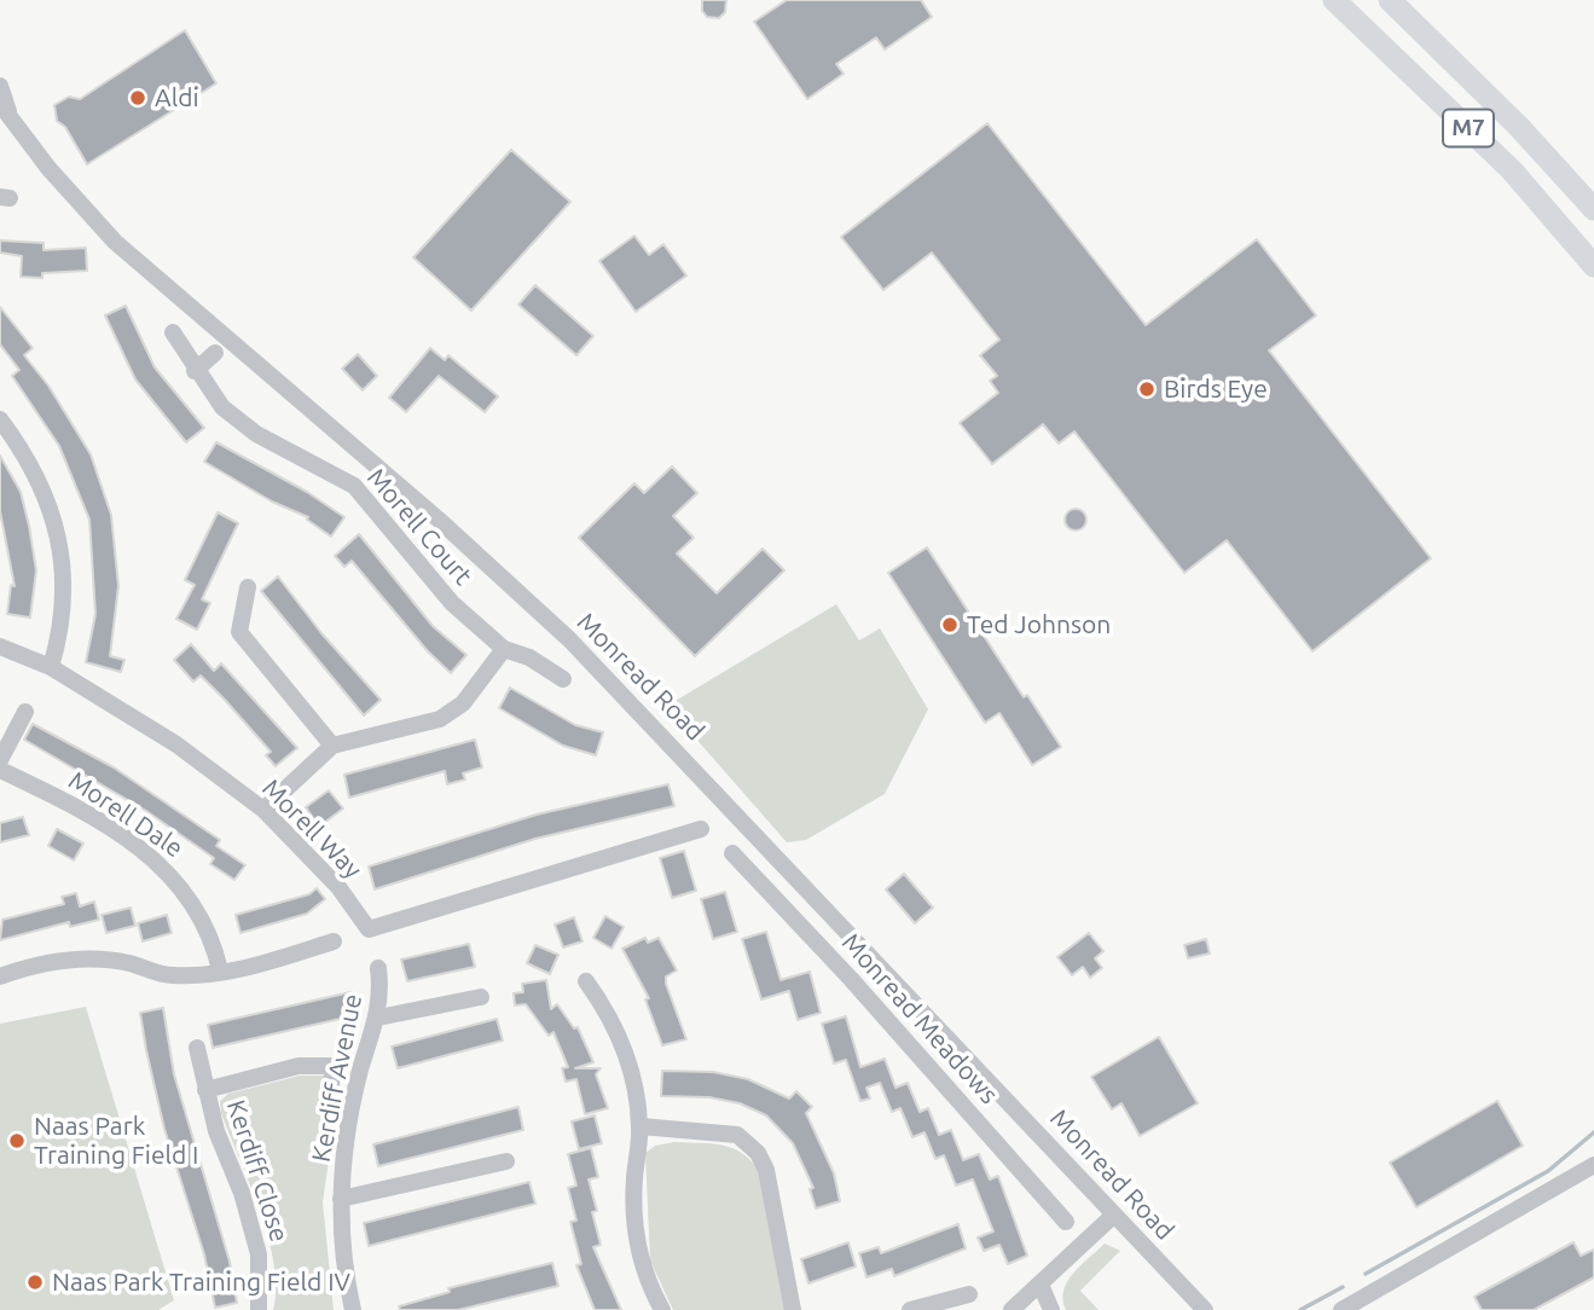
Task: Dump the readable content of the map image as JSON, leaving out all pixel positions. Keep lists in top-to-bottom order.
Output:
{
  "streets": {
    "highway": ["M7"],
    "street": [
      "Morell Court",
      "Monread Road",
      "Morell Dale",
      "Morell Way",
      "Monread Meadows",
      "Kerdiff Avenue",
      "Kerdiff Close"
    ]
  },
  "places": [
    "Aldi",
    "Birds Eye",
    "Ted Johnson",
    "Naas Park Training Field I",
    "Naas Park Training Field IV"
  ]
}
